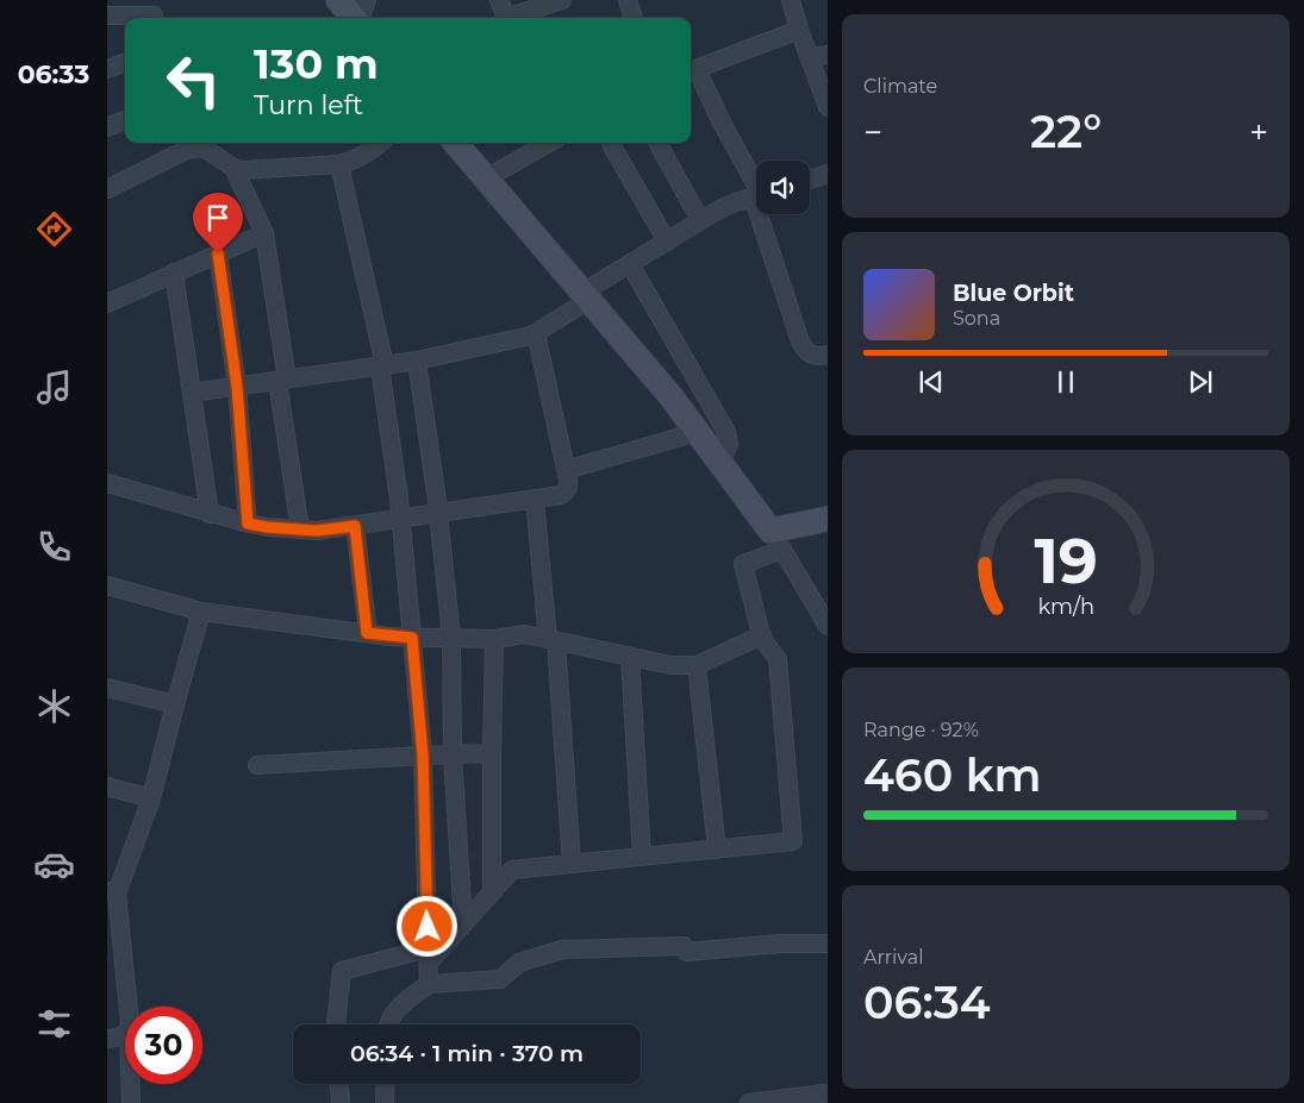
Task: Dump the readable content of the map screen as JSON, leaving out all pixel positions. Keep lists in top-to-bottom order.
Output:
{
  "page": {
    "tabs": "06:33",
    "tile": [
      "Climate",
      ["Range · 92%", "460 km"],
      ["Arrival", "06:34"]
    ],
    "turn": ["130 m", "Turn left"],
    "heat": ["−", "22°", "+"],
    "song": ["Blue Orbit", "Sona"],
    "limit": "30",
    "trip": "06:34 · 1 min · 370 m",
    "gauge": ["19", "km/h"]
  }
}
